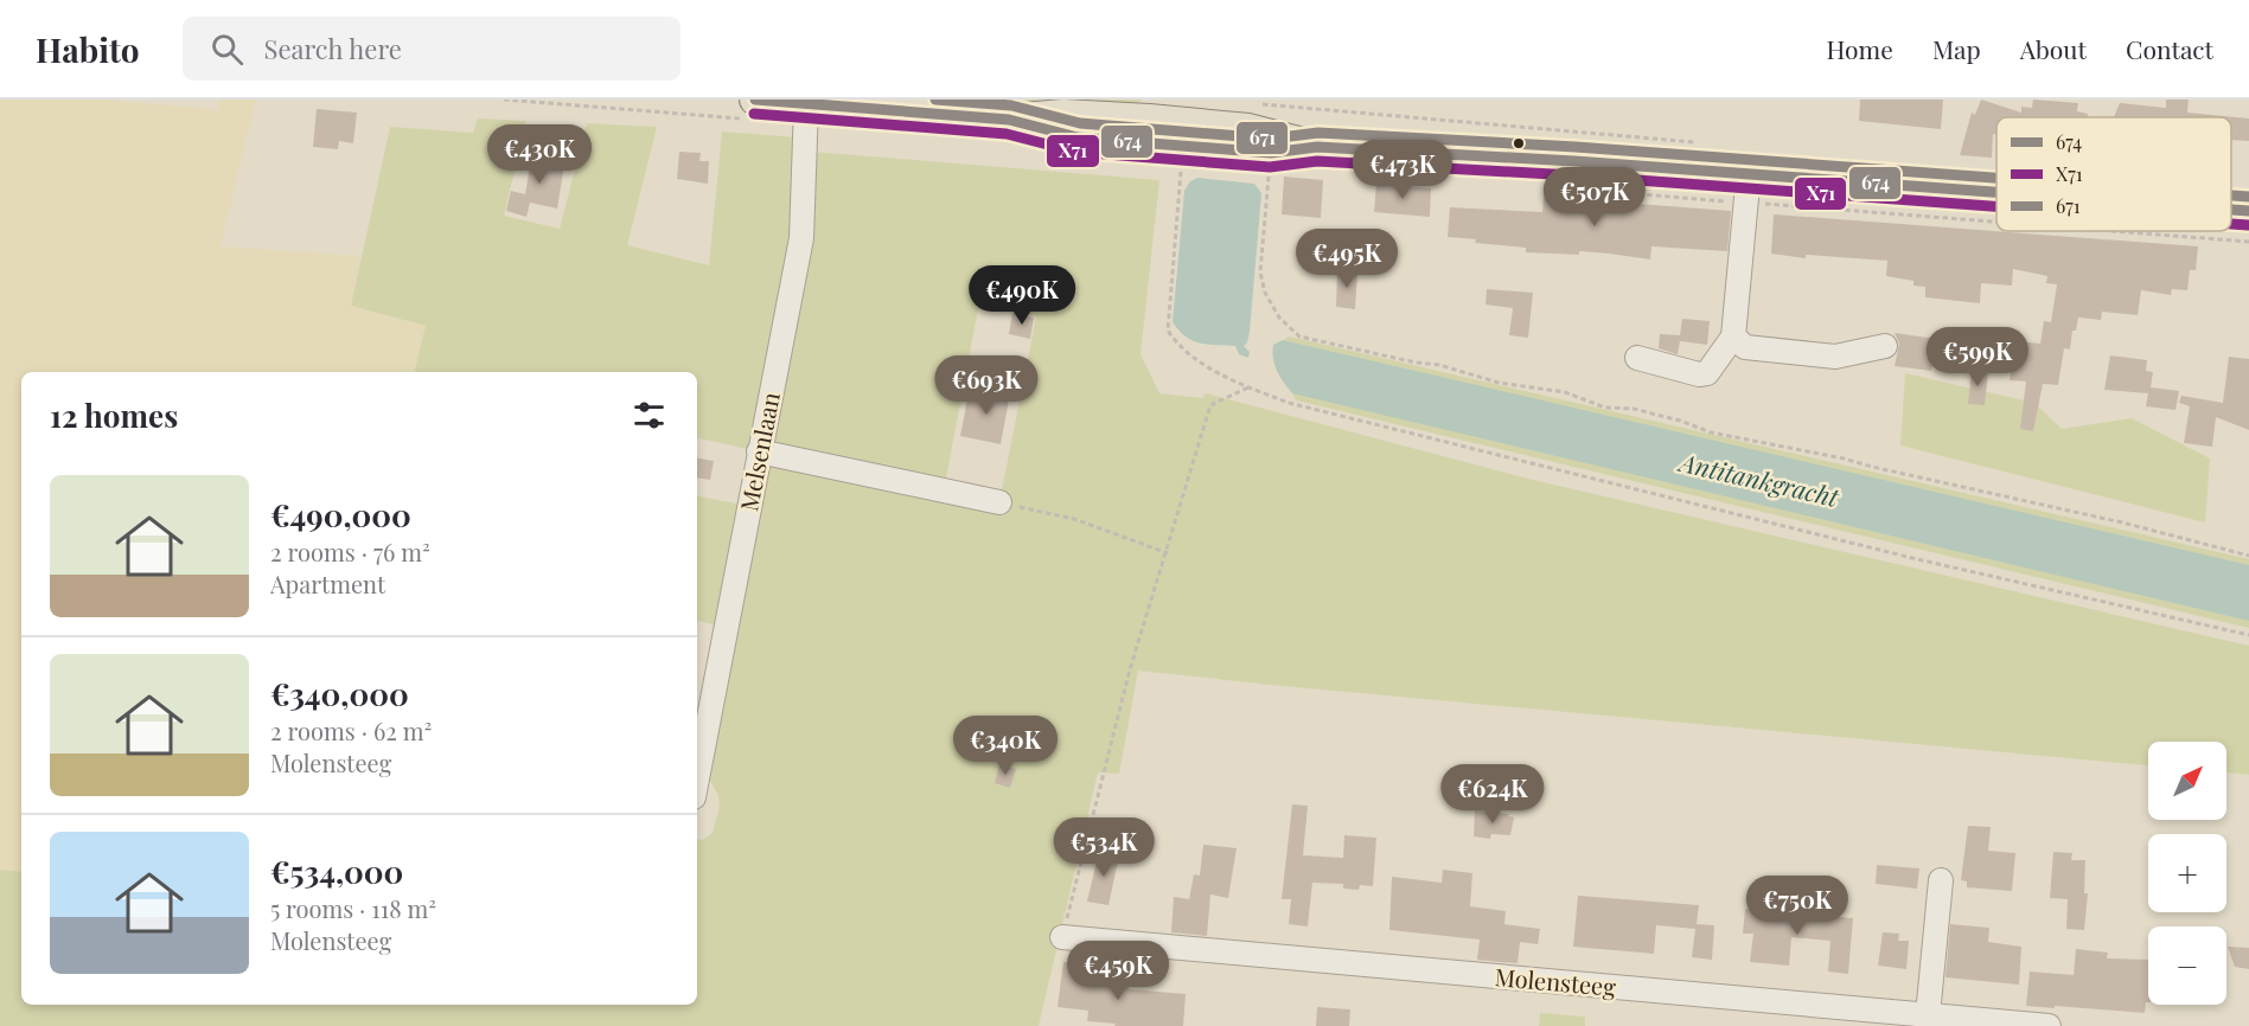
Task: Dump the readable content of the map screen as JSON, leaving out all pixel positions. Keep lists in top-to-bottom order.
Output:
{
  "streets": {
    "street": ["Melsenlaan", "Molensteeg"]
  },
  "water": ["Antitankgracht"],
  "lines": ["transit line 674", "transit line 671", "transit line X71"],
  "legend": ["674", "X71", "671"],
  "north": "top right",
  "page": {
    "header": "Habito",
    "search": "Search here",
    "nav": [
      "Home",
      "Map",
      "About",
      "Contact"
    ],
    "price": [
      "€430K",
      "€473K",
      "€507K",
      "€495K",
      "€490K",
      "€599K",
      "€693K",
      "€340K",
      "€624K",
      "€534K",
      "€750K",
      "€459K"
    ],
    "heading": "12 homes",
    "list": [
      {
        "name": "€490,000",
        "note": "2 rooms · 76 m² · Apartment"
      },
      {
        "name": "€340,000",
        "note": "2 rooms · 62 m² · Molensteeg"
      },
      {
        "name": "€534,000",
        "note": "5 rooms · 118 m² · Molensteeg"
      }
    ],
    "map_buttons": ["+", "−"]
  }
}
